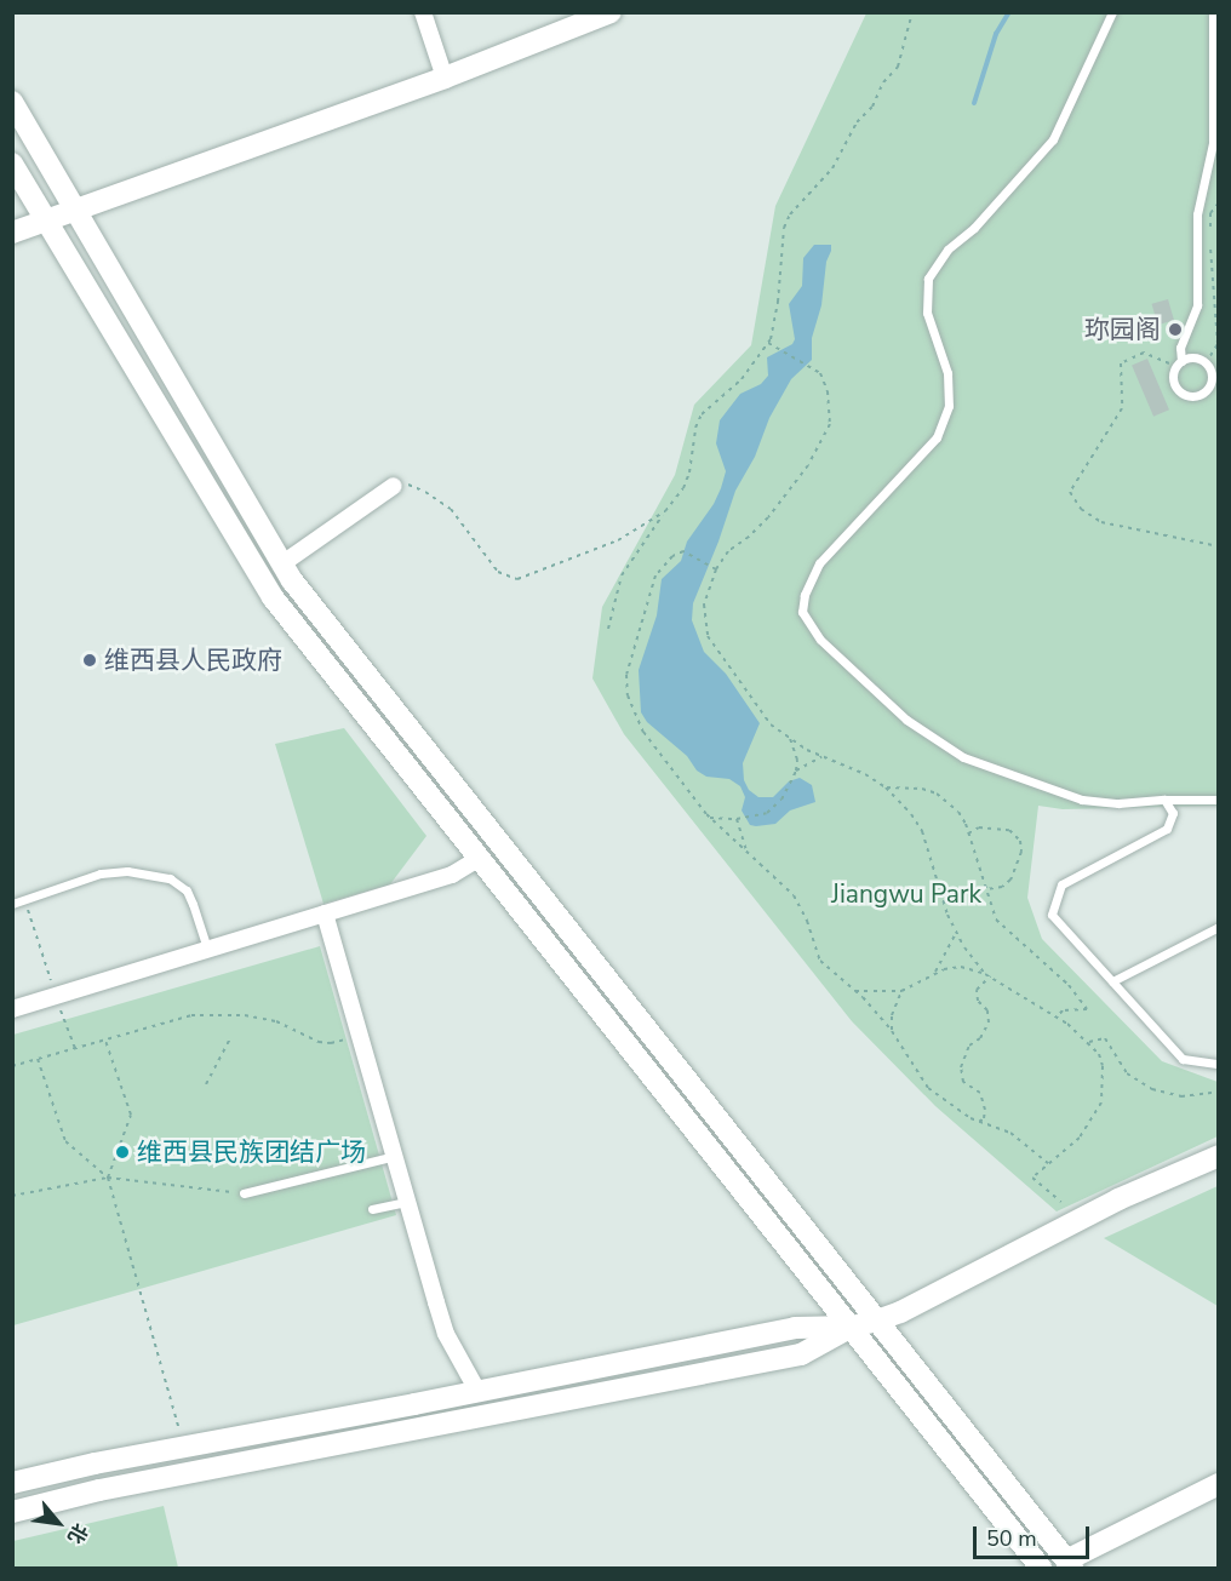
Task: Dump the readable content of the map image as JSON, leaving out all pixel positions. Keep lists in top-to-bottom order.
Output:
{
  "parks": ["Jiangwu Park"],
  "places": ["珎园阁", "维西县人民政府", "维西县民族团结广场"],
  "scale_bar": "50 m",
  "north": "bottom right"
}
